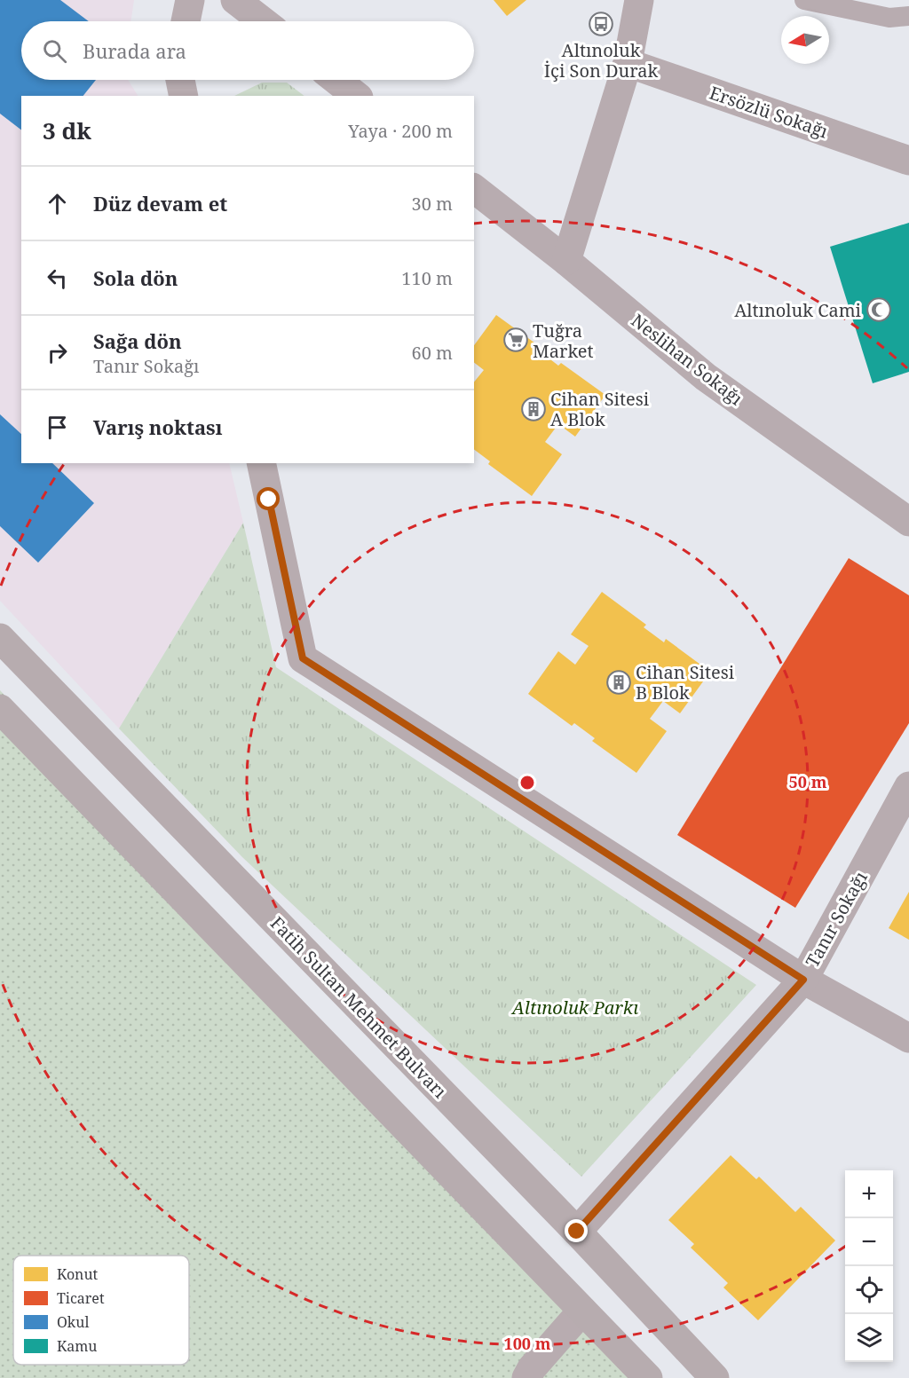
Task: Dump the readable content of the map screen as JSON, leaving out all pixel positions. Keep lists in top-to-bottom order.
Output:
{
  "streets": {
    "main road": ["Fatih Sultan Mehmet Bulvarı"],
    "street": ["Ersözlü Sokağı", "Neslihan Sokağı", "Tanır Sokağı"]
  },
  "crossings": [
    ["Tanır Sokağı", "Fatih Sultan Mehmet Bulvarı"]
  ],
  "parks": ["Altınoluk Parkı"],
  "places": {
    "bus stop": ["Altınoluk İçi Son Durak"],
    "mosque": ["Altınoluk Cami"],
    "supermarket": ["Tuğra Market"],
    "building": ["Cihan Sitesi A Blok", "Cihan Sitesi B Blok"]
  },
  "legend": [
    "Konut",
    "Ticaret",
    "Okul",
    "Kamu"
  ],
  "north": "left",
  "page": {
    "search": "Burada ara",
    "heading": ["3 dk", "Yaya · 200 m"],
    "list": [
      ["Düz devam et", "30 m"],
      ["Sola dön", "110 m"],
      ["Sağa dön", "Tanır Sokağı", "60 m"],
      "Varış noktası"
    ],
    "map_buttons": ["+", "−"]
  },
  "rings": ["50 m", "100 m"]
}
